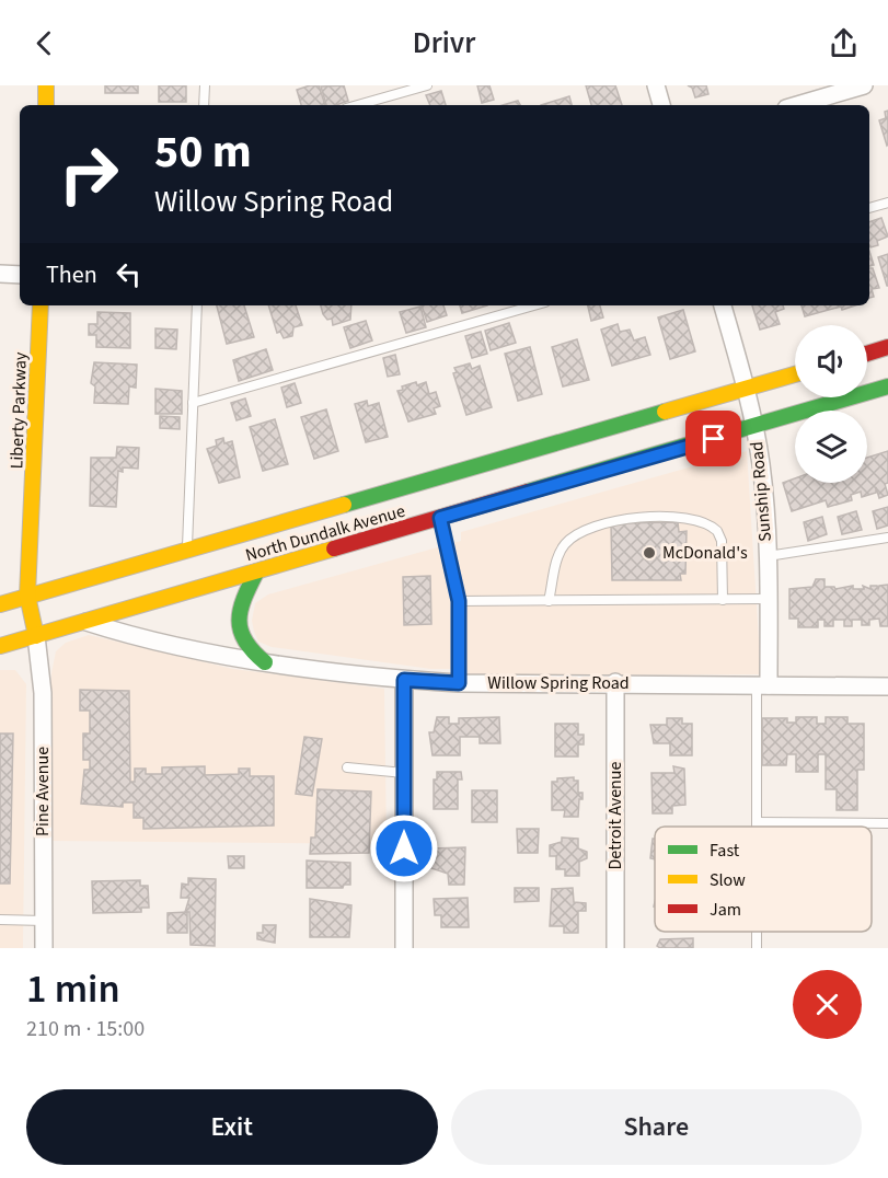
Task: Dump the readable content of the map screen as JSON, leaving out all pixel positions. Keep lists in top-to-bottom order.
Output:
{
  "streets": {
    "main road": ["Liberty Parkway", "North Dundalk Avenue", "Willow Spring Road"],
    "street": ["Sunship Road", "Pine Avenue", "Detroit Avenue"]
  },
  "crossings": [
    ["Liberty Parkway", "North Dundalk Avenue"],
    ["Liberty Parkway", "Willow Spring Road"],
    ["Liberty Parkway", "Pine Avenue"],
    ["Sunship Road", "North Dundalk Avenue"],
    ["Sunship Road", "Willow Spring Road"],
    ["North Dundalk Avenue", "Willow Spring Road"],
    ["North Dundalk Avenue", "Pine Avenue"],
    ["Willow Spring Road", "Detroit Avenue"]
  ],
  "places": ["McDonald's"],
  "legend": ["Fast", "Slow", "Jam"],
  "page": {
    "header": "Drivr",
    "turn": ["50 m", "Willow Spring Road"],
    "then": "Then",
    "heading": ["1 min", "210 m · 15:00"],
    "buttons": ["Exit", "Share"]
  }
}
